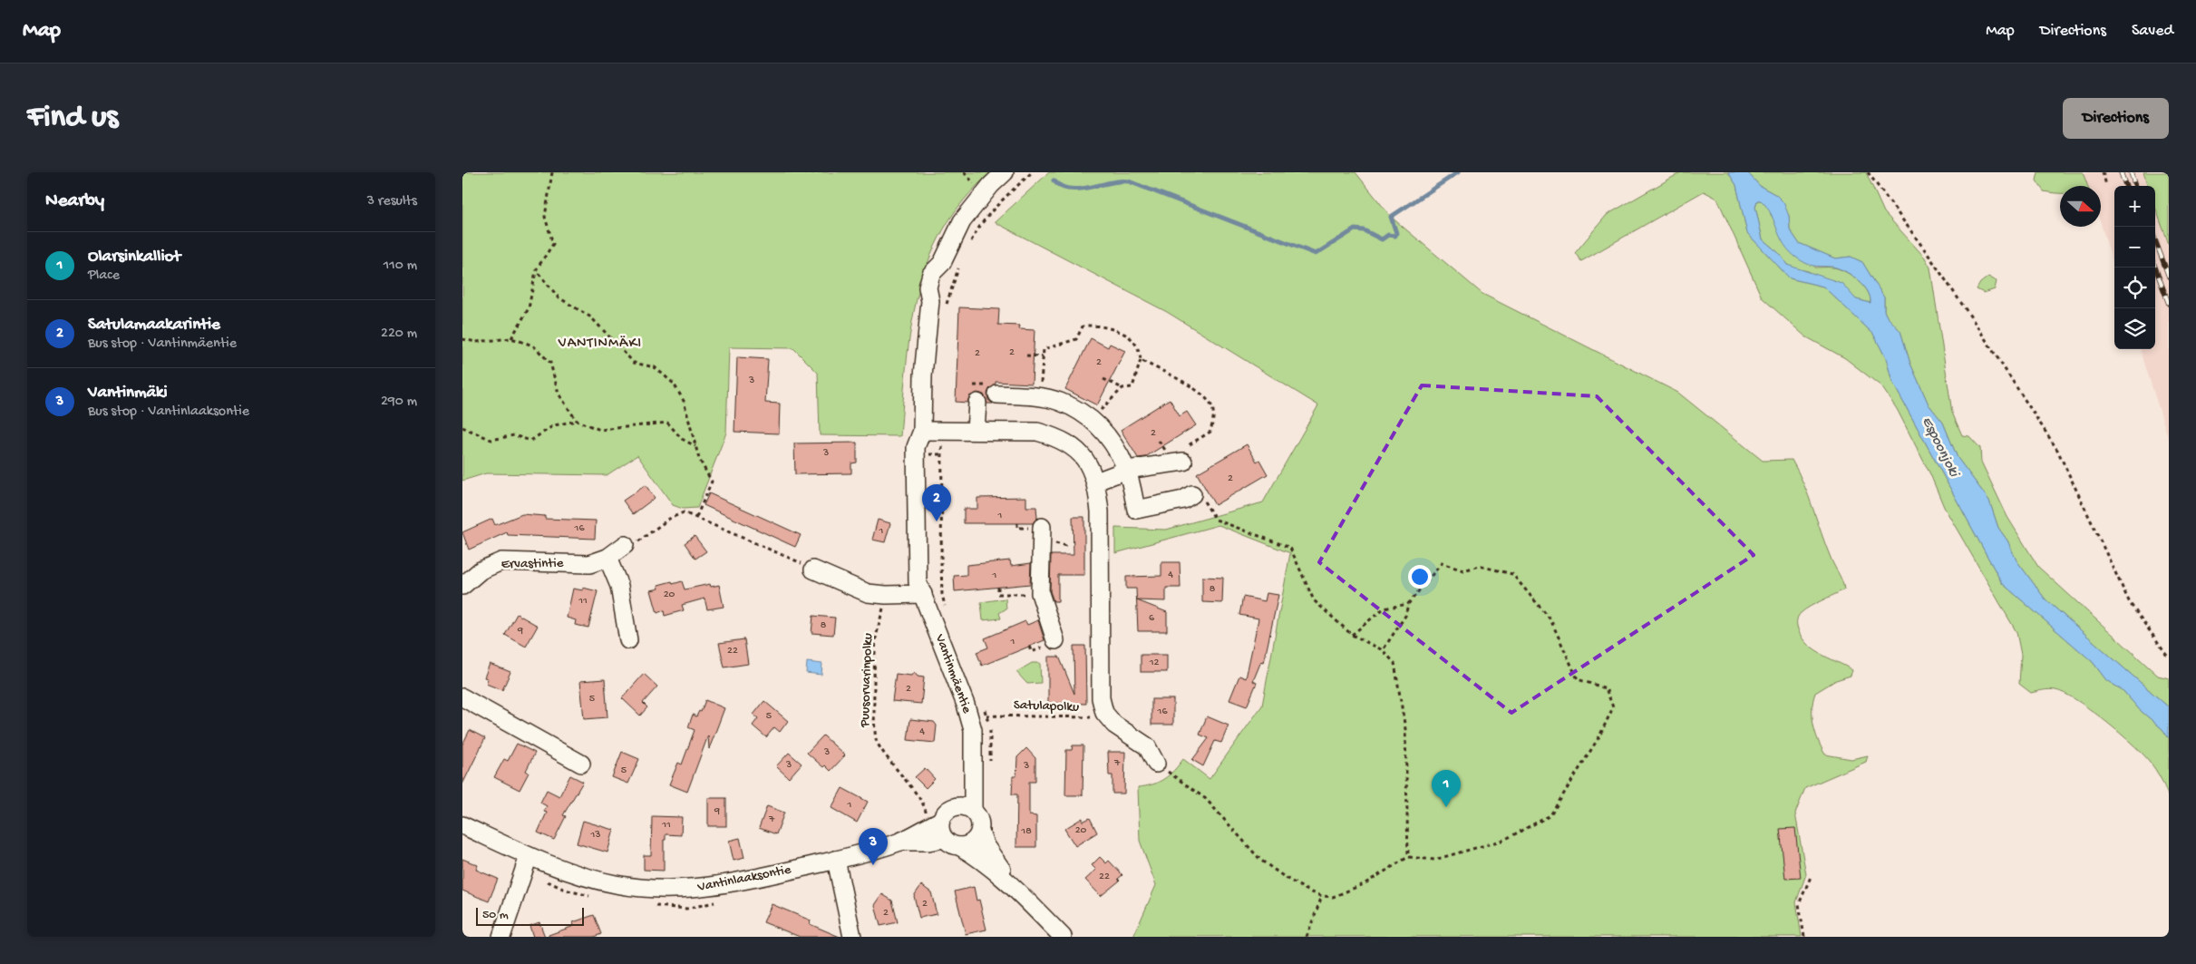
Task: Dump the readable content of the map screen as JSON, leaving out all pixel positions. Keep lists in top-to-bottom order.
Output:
{
  "streets": {
    "street": ["Ervastintie", "Vantinmäentie", "Vantinlaaksontie"],
    "path": ["Puusorvarinpolku", "Satulapolku"]
  },
  "crossings": [
    ["Vantinmäentie", "Puusorvarinpolku"],
    ["Vantinmäentie", "Vantinlaaksontie"],
    ["Puusorvarinpolku", "Vantinlaaksontie"]
  ],
  "districts": ["VANTINMÄKI"],
  "water": ["Espoonjoki"],
  "house_numbers": [
    "2",
    "2",
    "2",
    "3",
    "2",
    "3",
    "2",
    "1",
    "16",
    "1",
    "4",
    "1",
    "8",
    "20",
    "11",
    "6",
    "8",
    "9",
    "1",
    "22",
    "12",
    "2",
    "5",
    "16",
    "5",
    "4",
    "3",
    "7",
    "3",
    "3",
    "5",
    "1",
    "9",
    "7",
    "11",
    "20",
    "18",
    "13",
    "22",
    "2",
    "2"
  ],
  "scale_bar": "50 m",
  "north": "right",
  "page": {
    "header": "Map",
    "nav": ["Map", "Directions", "Saved"],
    "buttons": "Directions",
    "title": "Find us",
    "heading": ["Nearby", "3 results"],
    "map_buttons": ["+", "−"],
    "list": [
      {
        "mark": "1",
        "name": "Olarsinkalliot",
        "note": "Place",
        "value": "110 m"
      },
      {
        "mark": "2",
        "name": "Satulamaakarintie",
        "note": "Bus stop · Vantinmäentie",
        "value": "220 m"
      },
      {
        "mark": "3",
        "name": "Vantinmäki",
        "note": "Bus stop · Vantinlaaksontie",
        "value": "290 m"
      }
    ],
    "pins": ["2", "1", "3"],
    "scale": "50 m"
  }
}
